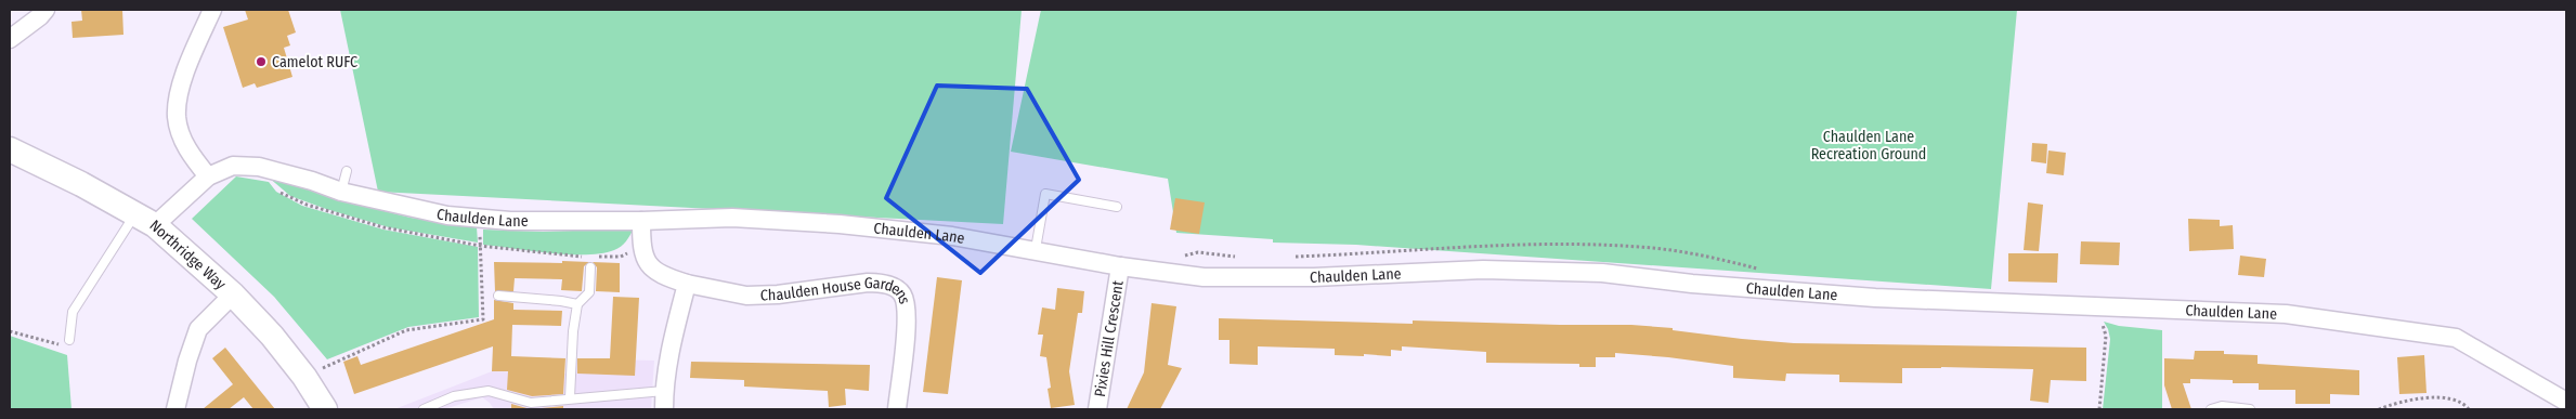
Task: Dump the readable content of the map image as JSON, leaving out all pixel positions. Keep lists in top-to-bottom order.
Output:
{
  "streets": {
    "street": [
      "Chaulden Lane",
      "Northridge Way",
      "Chaulden House Gardens",
      "Pixies Hill Crescent"
    ]
  },
  "crossings": [
    ["Chaulden Lane", "Northridge Way"],
    ["Chaulden Lane", "Chaulden House Gardens"],
    ["Chaulden Lane", "Pixies Hill Crescent"]
  ],
  "parks": ["Chaulden Lane Recreation Ground"],
  "places": ["Camelot RUFC"]
}
